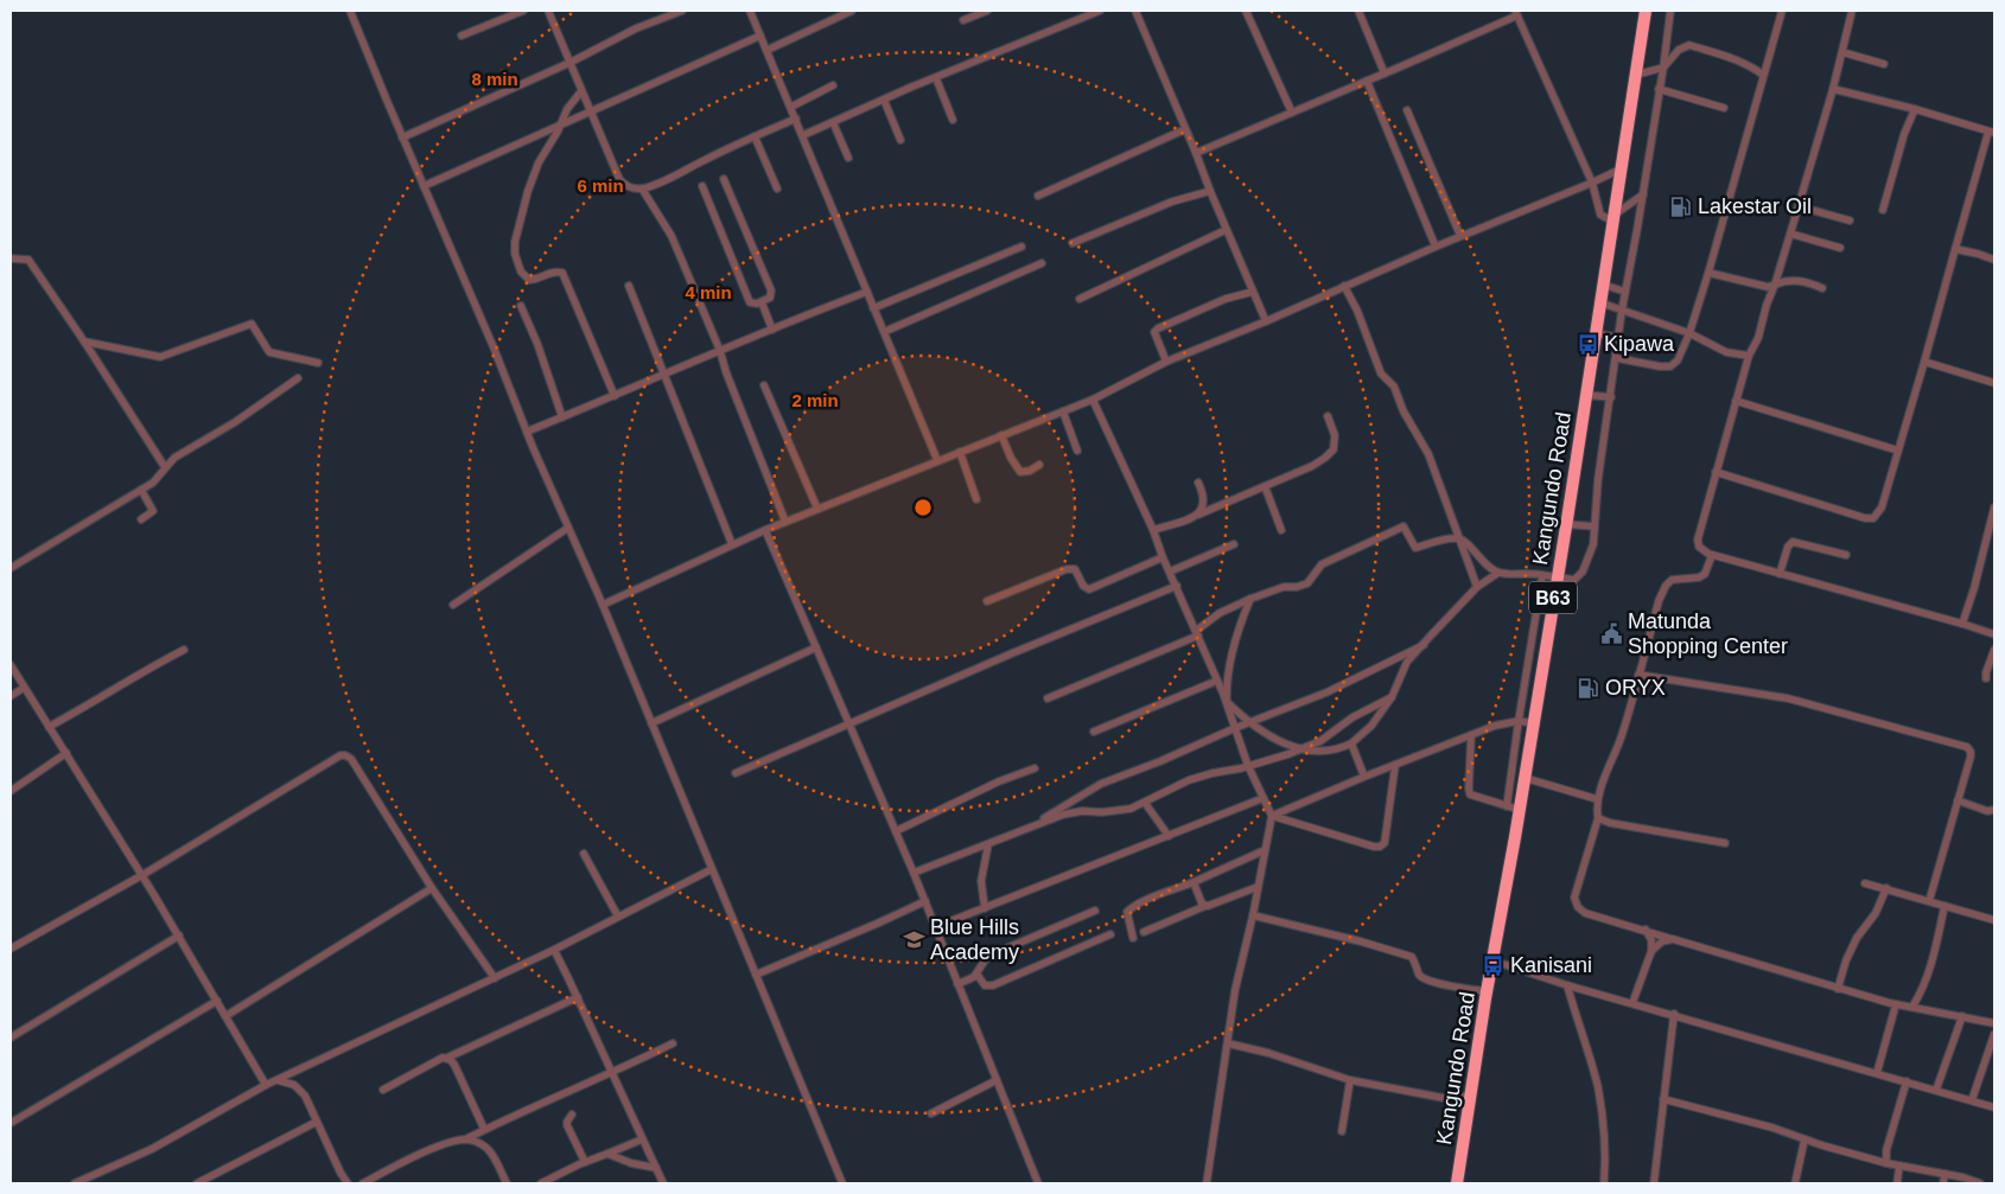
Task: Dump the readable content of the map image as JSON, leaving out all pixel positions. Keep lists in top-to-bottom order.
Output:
{
  "streets": {
    "highway": ["Kangundo Road", "B63"]
  },
  "places": {
    "fuel station": ["Lakestar Oil", "ORYX"],
    "bus stop": ["Kipawa", "Kanisani"],
    "public building": ["Matunda Shopping Center"],
    "school or university": ["Blue Hills Academy"]
  },
  "rings": [
    "8 min",
    "6 min",
    "4 min",
    "2 min"
  ]
}
